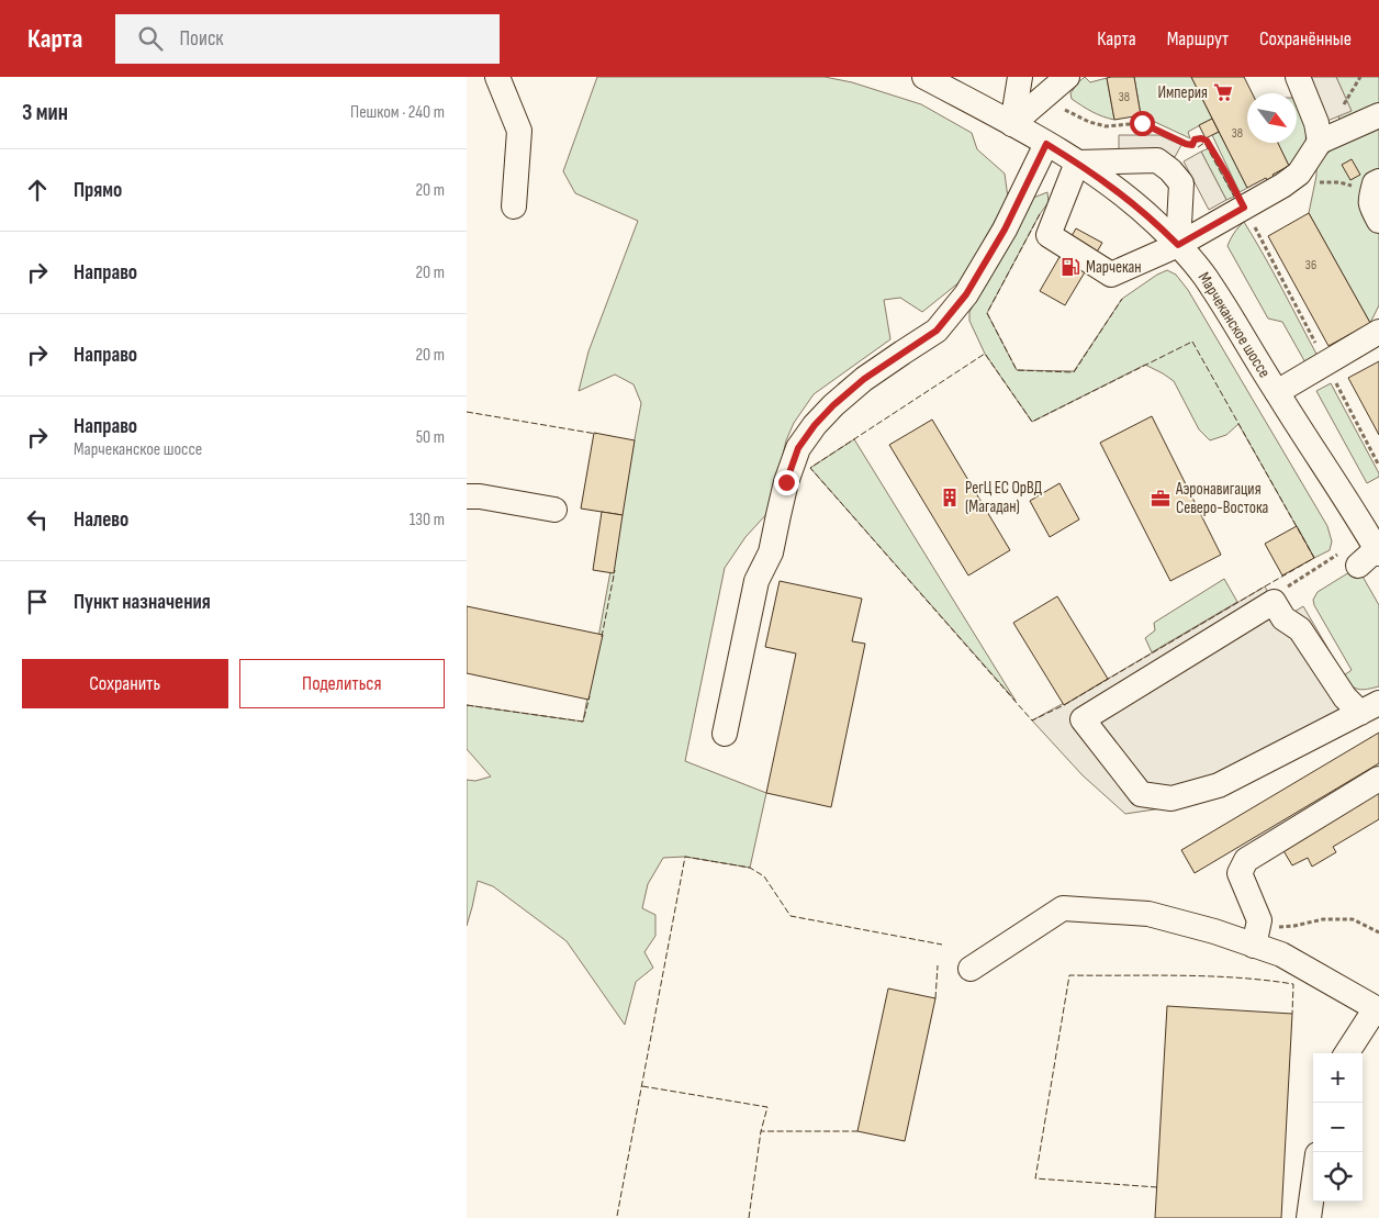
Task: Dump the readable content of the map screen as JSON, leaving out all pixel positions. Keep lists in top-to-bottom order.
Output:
{
  "streets": {
    "street": ["Марчеканское шоссе"]
  },
  "places": {
    "supermarket": ["Империя"],
    "fuel station": ["Марчекан"],
    "building": ["РегЦ ЕС ОрВД (Магадан)"],
    "office": ["Аэронавигация Северо-Востока"]
  },
  "house_numbers": ["38", "38", "36"],
  "north": "bottom right",
  "page": {
    "header": "Карта",
    "search": "Поиск",
    "nav": ["Карта", "Маршрут", "Сохранённые"],
    "heading": ["3 мин", "Пешком · 240 m"],
    "list": [
      ["Прямо", "20 m"],
      ["Направо", "20 m"],
      ["Направо", "20 m"],
      ["Направо", "Марчеканское шоссе", "50 m"],
      ["Налево", "130 m"],
      "Пункт назначения"
    ],
    "buttons": ["Сохранить", "Поделиться"],
    "map_buttons": ["+", "−"]
  }
}
